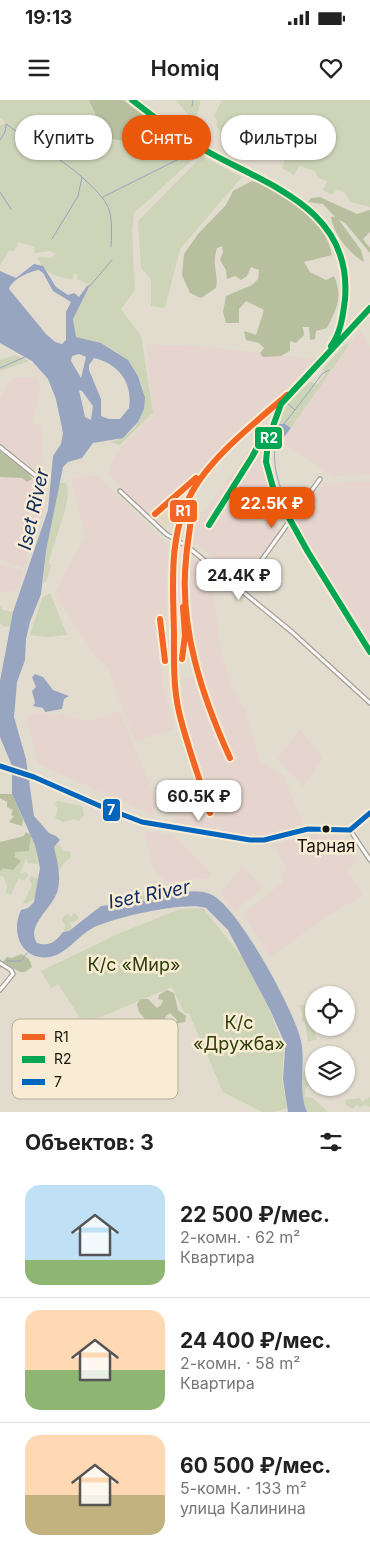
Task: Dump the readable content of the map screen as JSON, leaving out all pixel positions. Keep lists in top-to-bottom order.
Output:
{
  "water": ["Iset River"],
  "parks": ["К/с «Мир»", "К/с «Дружба»"],
  "places": ["Тарная"],
  "lines": ["transit line R2", "transit line R1", "transit line 7"],
  "legend": ["R1", "R2", "7"],
  "page": {
    "status": "19:13",
    "header": "Homiq",
    "chip": ["Купить", "Снять", "Фильтры"],
    "price": ["22.5K ₽", "24.4K ₽", "60.5K ₽"],
    "heading": "Объектов: 3",
    "list": [
      {
        "name": "22 500 ₽/мес.",
        "note": "2-комн. · 62 m² · Квартира"
      },
      {
        "name": "24 400 ₽/мес.",
        "note": "2-комн. · 58 m² · Квартира"
      },
      {
        "name": "60 500 ₽/мес.",
        "note": "5-комн. · 133 m² · улица Калинина"
      }
    ]
  }
}
